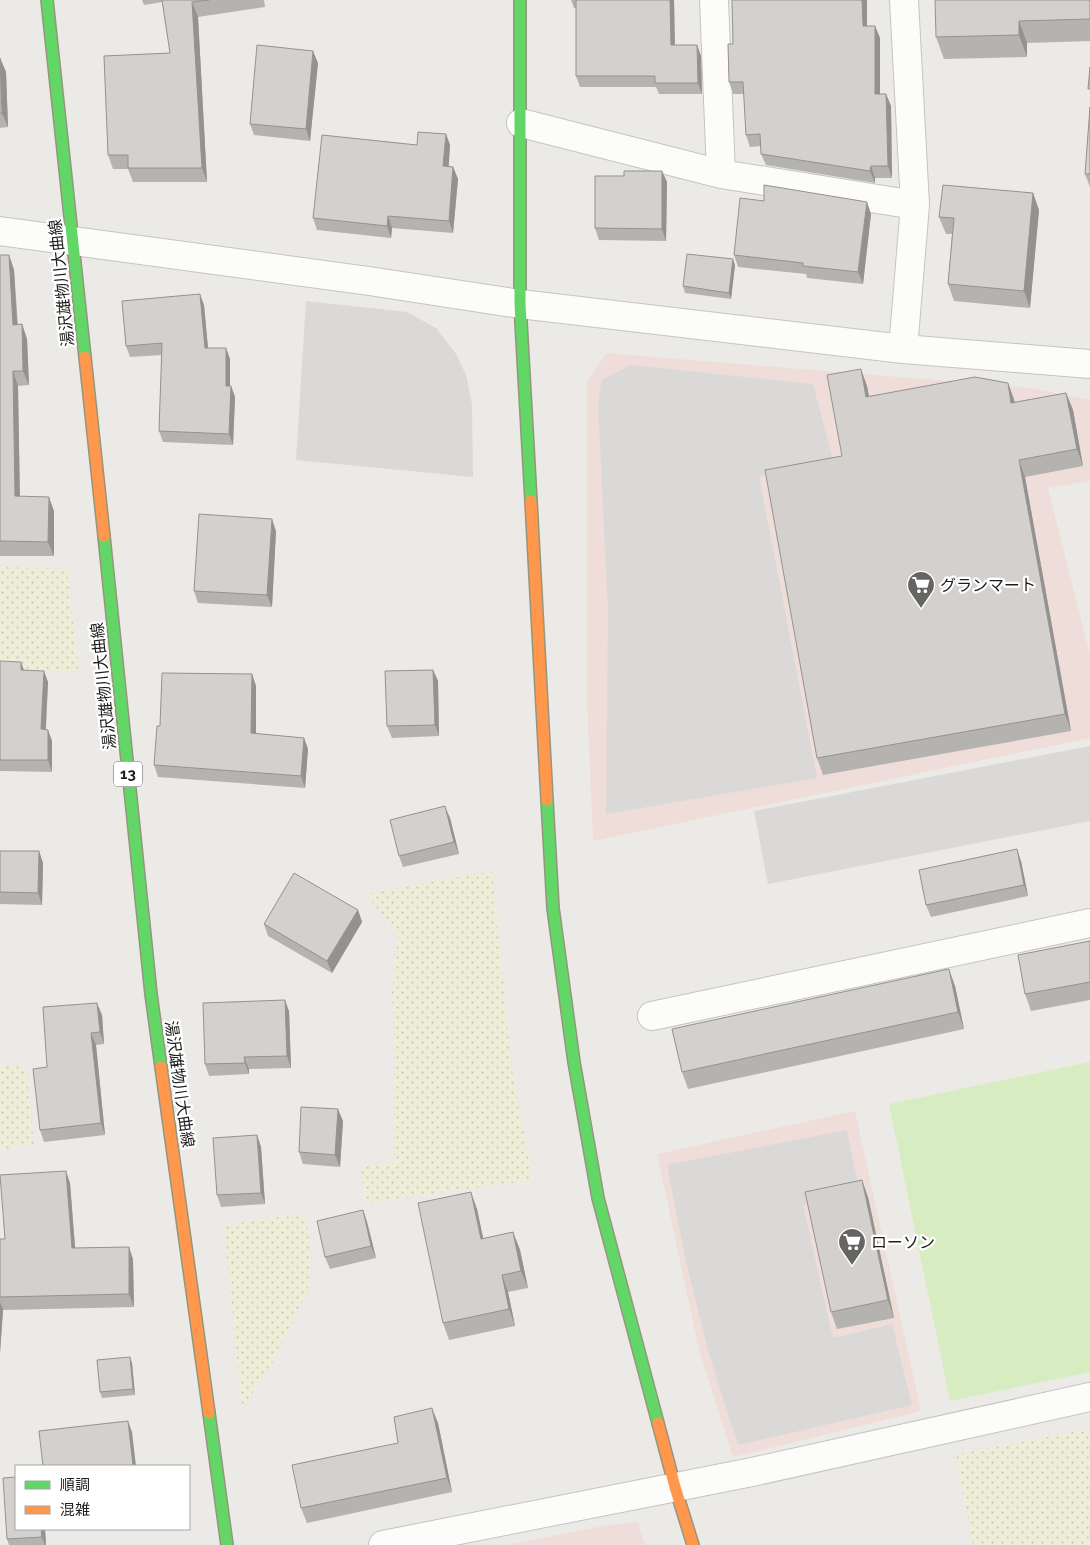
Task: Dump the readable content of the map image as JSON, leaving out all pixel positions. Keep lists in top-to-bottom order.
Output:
{
  "streets": {
    "street": ["湯沢雄物川大曲線", "13"]
  },
  "places": {
    "supermarket": ["グランマート", "ローソン"]
  },
  "legend": ["順調", "混雑"]
}
